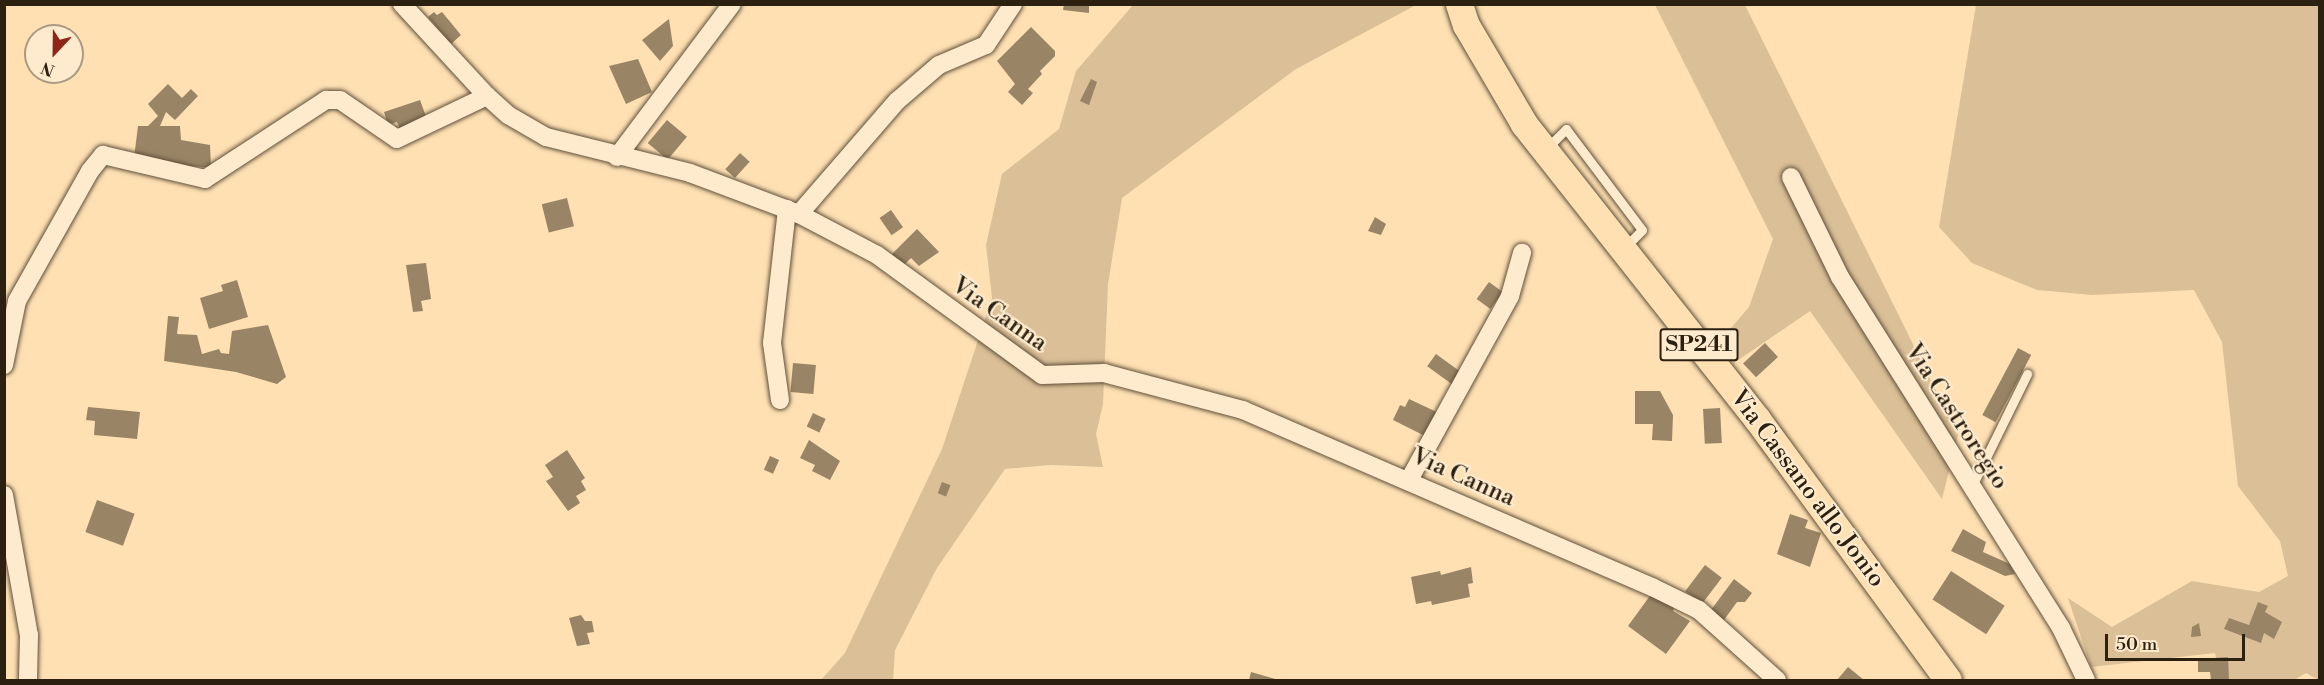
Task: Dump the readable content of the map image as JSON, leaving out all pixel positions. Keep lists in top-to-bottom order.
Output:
{
  "streets": {
    "main road": ["SP241", "Via Cassano allo Jonio"],
    "street": ["Via Canna", "Via Castroregio"]
  },
  "scale_bar": "50 m",
  "north": "bottom"
}
